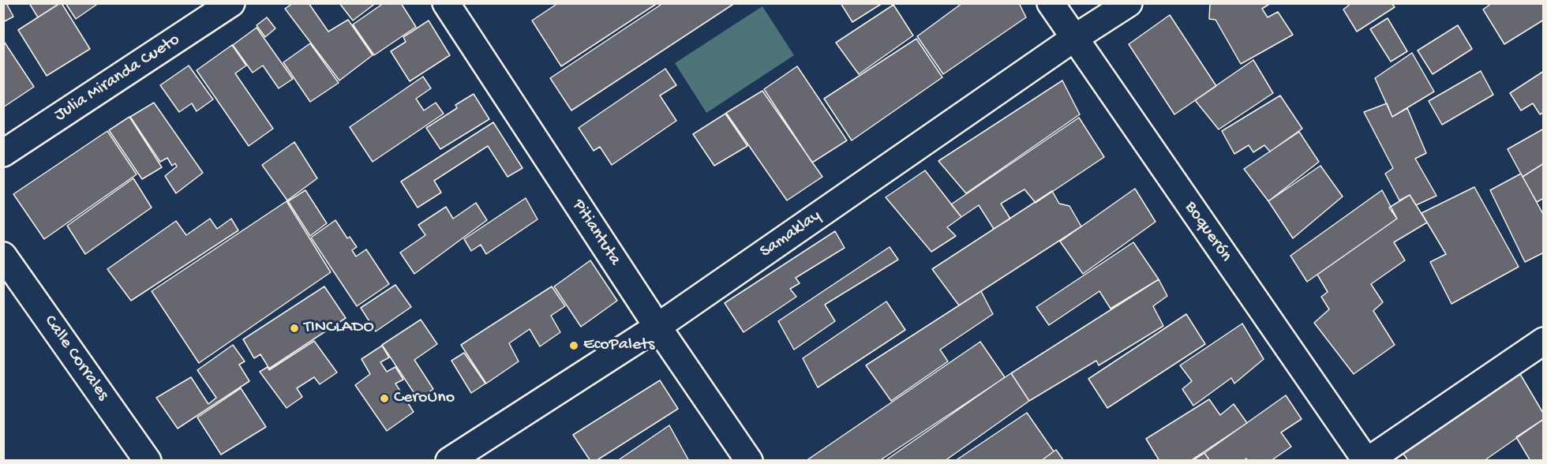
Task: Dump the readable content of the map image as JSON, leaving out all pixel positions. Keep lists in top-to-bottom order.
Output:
{
  "streets": {
    "street": [
      "Julia Miranda Cueto",
      "Boquerón",
      "Pitiantuta",
      "Samaklay",
      "Calle Corrales"
    ]
  },
  "crossings": [
    ["Boquerón", "Samaklay"],
    ["Pitiantuta", "Samaklay"]
  ],
  "places": ["TINCLADO", "EcoPalets", "CeroUno"]
}
